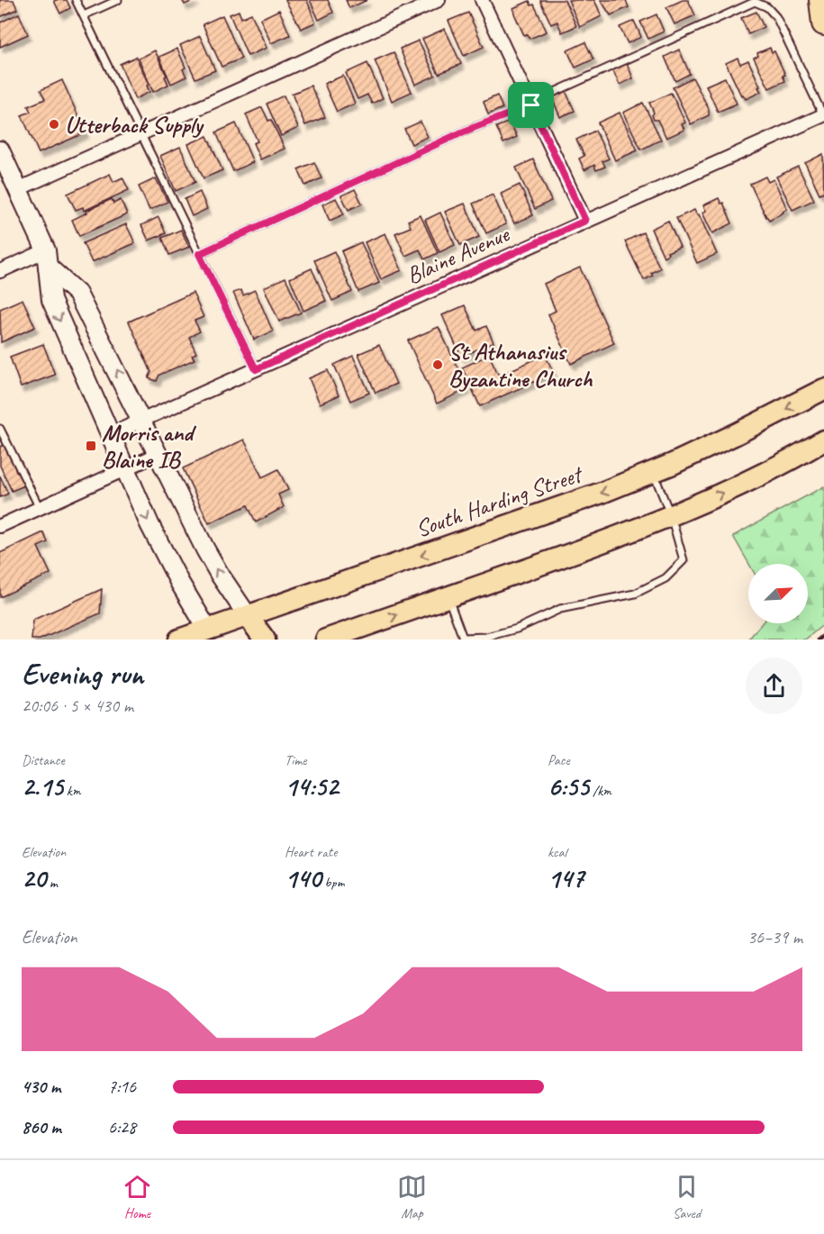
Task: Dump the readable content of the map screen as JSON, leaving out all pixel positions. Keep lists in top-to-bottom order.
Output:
{
  "streets": {
    "main road": ["South Harding Street"],
    "street": ["Blaine Avenue"]
  },
  "places": {
    "other": ["Utterback Supply", "St Athanasius Byzantine Church"],
    "transit": ["Morris and Blaine IB"]
  },
  "north": "top right",
  "page": {
    "heading": ["Evening run", "20:06 · 5 × 430 m"],
    "stats": [
      ["Distance", "2.15 km"],
      ["Time", "14:52"],
      ["Pace", "6:55 /km"],
      ["Elevation", "20 m"],
      ["Heart rate", "140 bpm"],
      ["kcal", "147"]
    ],
    "chart": ["Elevation", "36–39 m"],
    "list": [
      {
        "name": "430 m",
        "note": "7:16"
      },
      {
        "name": "860 m",
        "note": "6:28"
      }
    ],
    "tabs": ["Home", "Map", "Saved"]
  }
}
